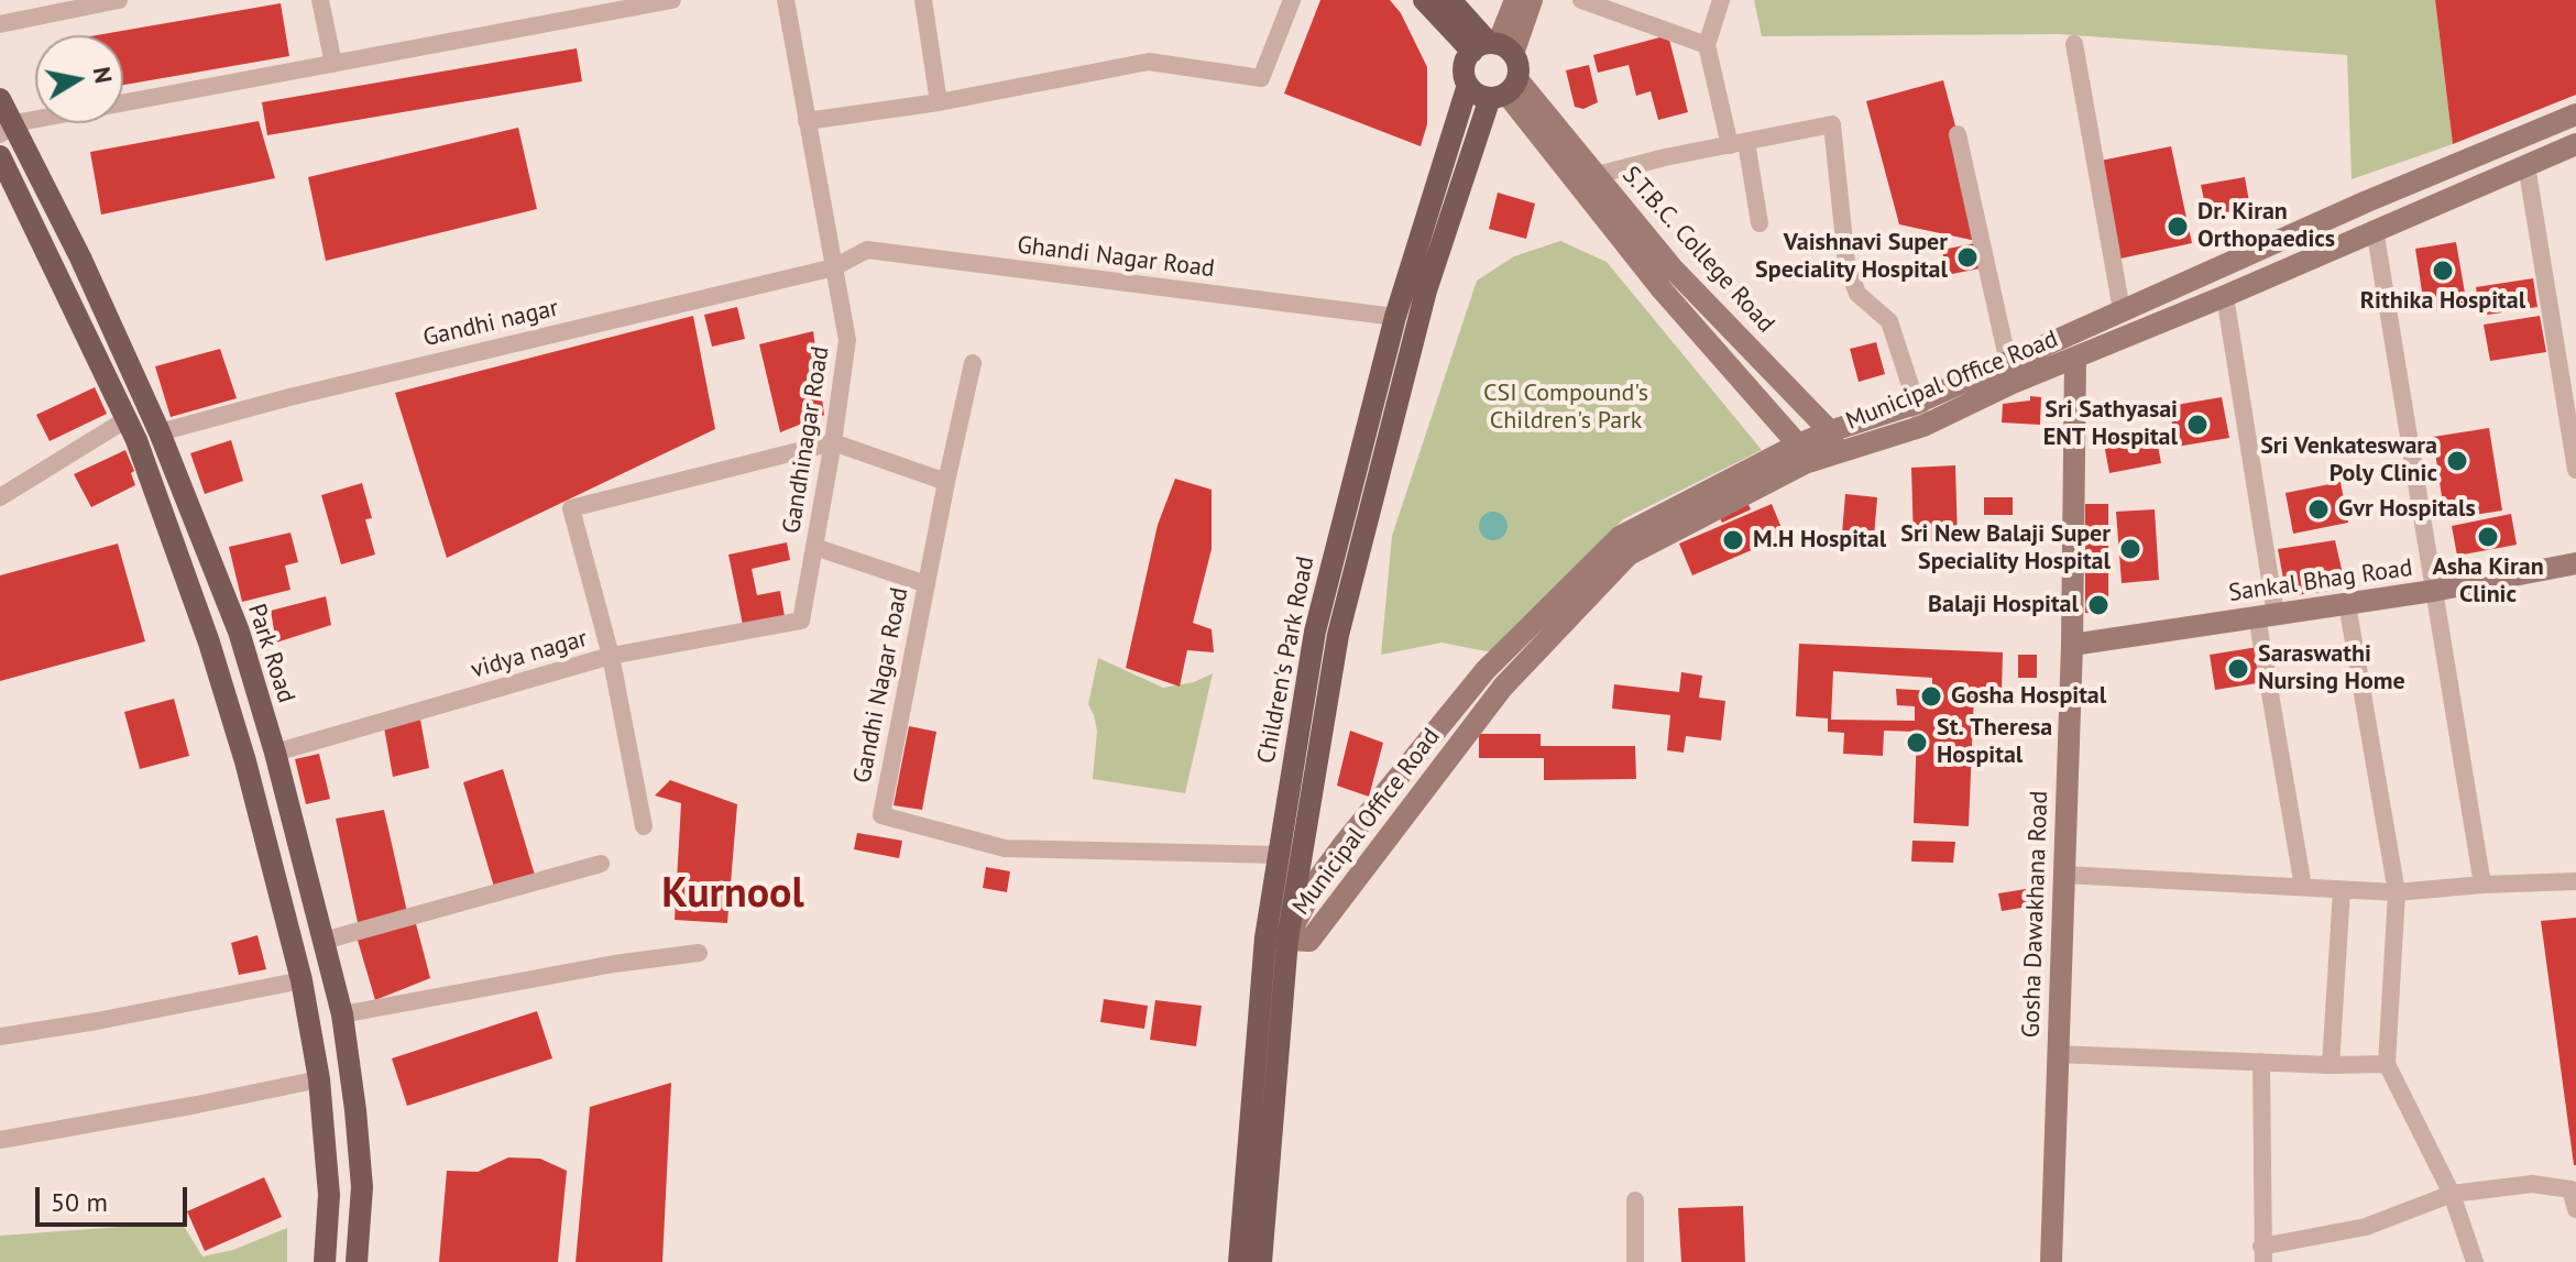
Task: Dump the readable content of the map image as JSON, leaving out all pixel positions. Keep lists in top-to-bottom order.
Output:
{
  "streets": {
    "main road": [
      "S.T.B.C. College Road",
      "Municipal Office Road",
      "Sankal Bhag Road",
      "Park Road",
      "Children's Park Road",
      "Gosha Dawakhana Road"
    ],
    "street": [
      "Ghandi Nagar Road",
      "Gandhi nagar",
      "Gandhinagar Road",
      "vidya nagar",
      "Gandhi Nagar Road"
    ]
  },
  "crossings": [
    ["S.T.B.C. College Road", "Municipal Office Road"],
    ["S.T.B.C. College Road", "Children's Park Road"],
    ["Ghandi Nagar Road", "Gandhi nagar"],
    ["Ghandi Nagar Road", "Gandhinagar Road"],
    ["Ghandi Nagar Road", "Children's Park Road"],
    ["Gandhi nagar", "Gandhinagar Road"],
    ["Gandhi nagar", "Park Road"],
    ["Municipal Office Road", "Children's Park Road"],
    ["Municipal Office Road", "Gosha Dawakhana Road"],
    ["Gandhinagar Road", "vidya nagar"],
    ["Sankal Bhag Road", "Gosha Dawakhana Road"],
    ["Park Road", "vidya nagar"],
    ["Children's Park Road", "Gandhi Nagar Road"]
  ],
  "districts": ["Kurnool"],
  "parks": ["CSI Compound's Children's Park"],
  "places": [
    "Dr. Kiran Orthopaedics",
    "Vaishnavi Super Speciality Hospital",
    "Rithika Hospital",
    "Sri Sathyasai ENT Hospital",
    "Sri Venkateswara Poly Clinic",
    "Gvr Hospitals",
    "Asha Kiran Clinic",
    "M.H Hospital",
    "Sri New Balaji Super Speciality Hospital",
    "Balaji Hospital",
    "Saraswathi Nursing Home",
    "Gosha Hospital",
    "St. Theresa Hospital"
  ],
  "scale_bar": "50 m",
  "north": "right"
}
